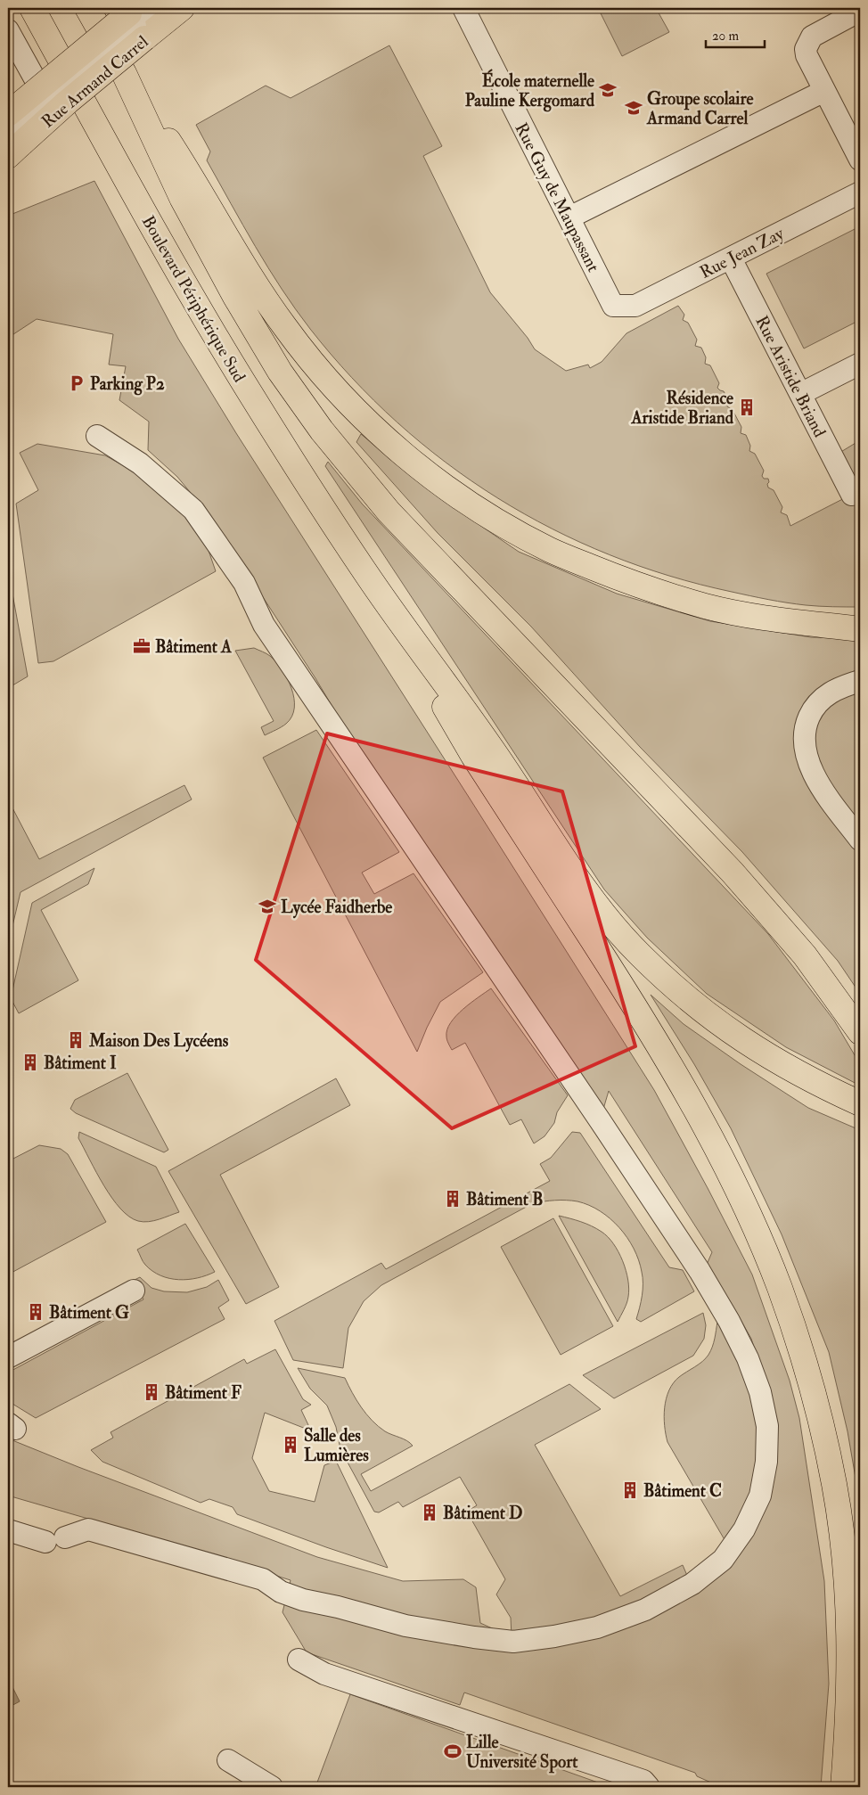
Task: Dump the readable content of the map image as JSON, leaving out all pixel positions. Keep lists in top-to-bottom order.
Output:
{
  "streets": {
    "main road": ["Rue Armand Carrel", "Boulevard Périphérique Sud"],
    "street": ["Rue Guy de Maupassant", "Rue Jean Zay", "Rue Aristide Briand"]
  },
  "crossings": [
    ["Rue Guy de Maupassant", "Rue Jean Zay"],
    ["Rue Jean Zay", "Rue Aristide Briand"]
  ],
  "places": {
    "school or university": ["École maternelle Pauline Kergomard", "Groupe scolaire Armand Carrel", "Lycée Faidherbe"],
    "parking": ["Parking P2"],
    "building": [
      "Résidence Aristide Briand",
      "Maison Des Lycéens",
      "Bâtiment I",
      "Bâtiment B",
      "Bâtiment G",
      "Bâtiment F",
      "Salle des Lumières",
      "Bâtiment C",
      "Bâtiment D"
    ],
    "office": ["Bâtiment A"],
    "sports": ["Lille Université Sport"]
  },
  "scale_bar": "20 m"
}
